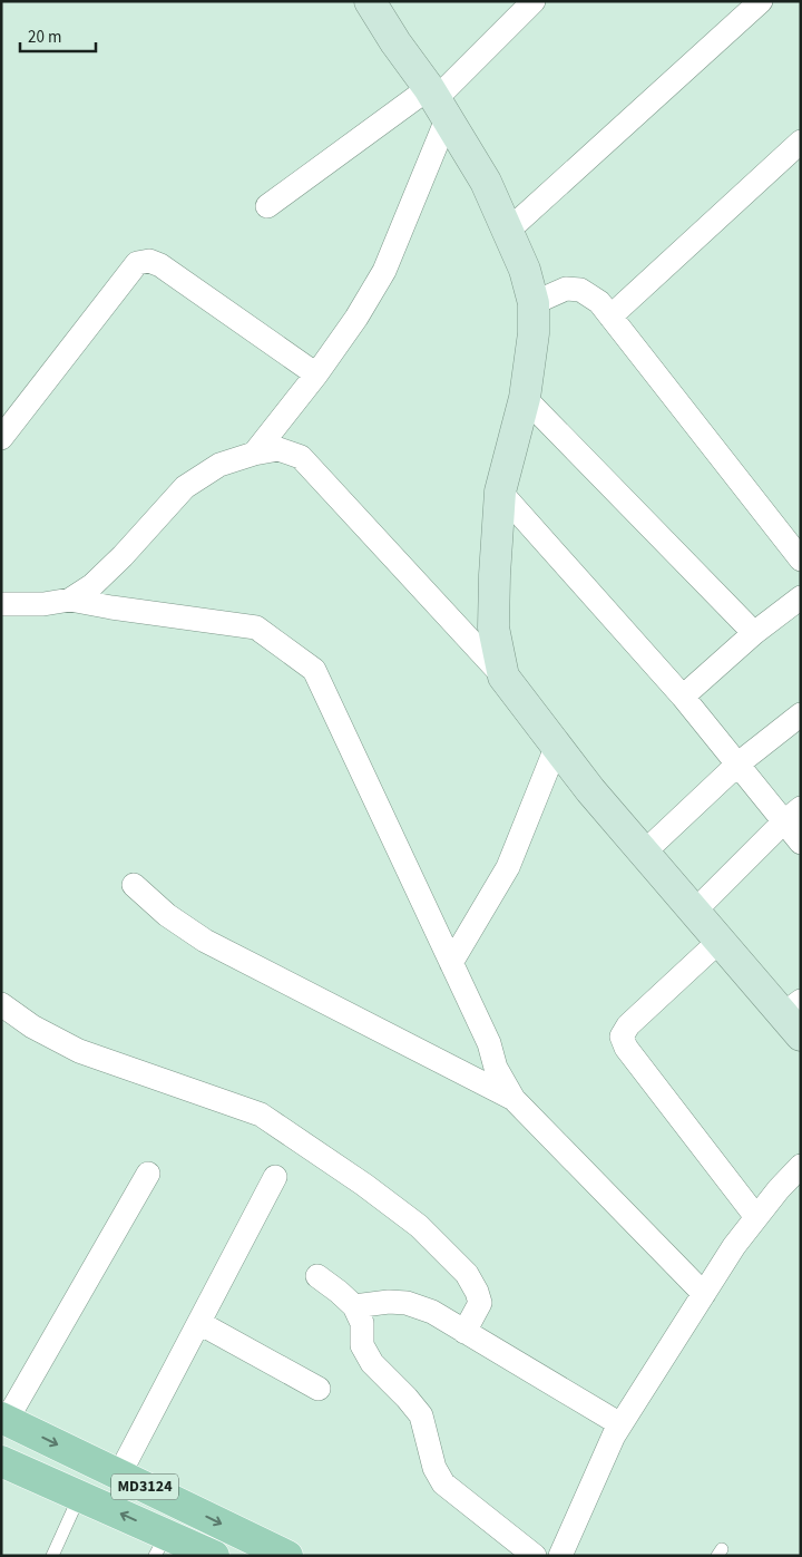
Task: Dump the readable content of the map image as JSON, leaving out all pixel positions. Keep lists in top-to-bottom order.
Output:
{
  "streets": {
    "main road": ["MD3124"]
  },
  "scale_bar": "20 m"
}
